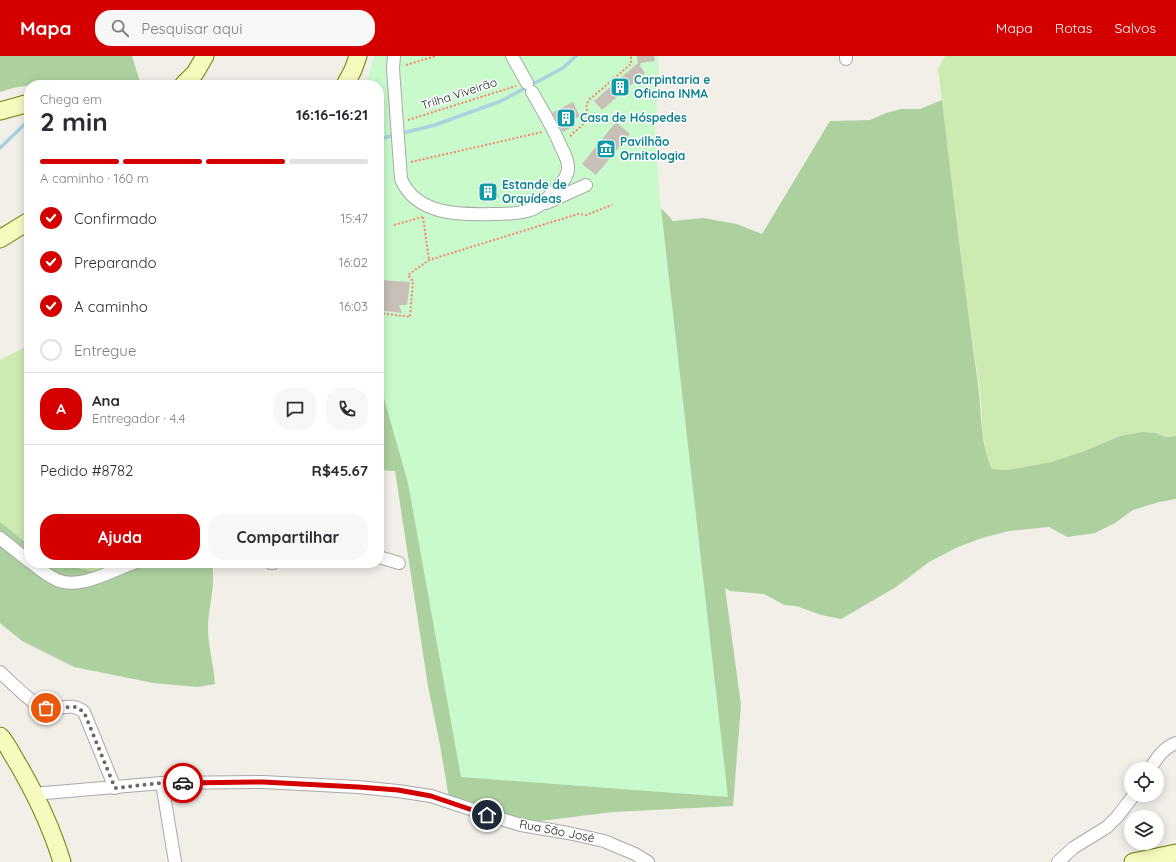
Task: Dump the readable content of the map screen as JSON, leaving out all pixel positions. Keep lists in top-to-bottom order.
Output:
{
  "streets": {
    "street": ["Rua São José"],
    "path": ["Trilha Viveirão"]
  },
  "places": {
    "building": ["Carpintaria e Oficina INMA", "Casa de Hóspedes", "Estande de Orquídeas"],
    "museum": ["Pavilhão Ornitologia"]
  },
  "page": {
    "header": "Mapa",
    "search": "Pesquisar aqui",
    "nav": ["Mapa", "Rotas", "Salvos"],
    "heading": ["2 min", "Chega em", "16:16–16:21"],
    "panel": [
      "Ana",
      "Entregador · 4.4",
      "Pedido #8782",
      "R$45.67"
    ],
    "bar": "A caminho · 160 m",
    "list": [
      ["Confirmado", "15:47"],
      ["Preparando", "16:02"],
      ["A caminho", "16:03"],
      "Entregue"
    ],
    "round": "A",
    "buttons": ["Ajuda", "Compartilhar"]
  }
}
